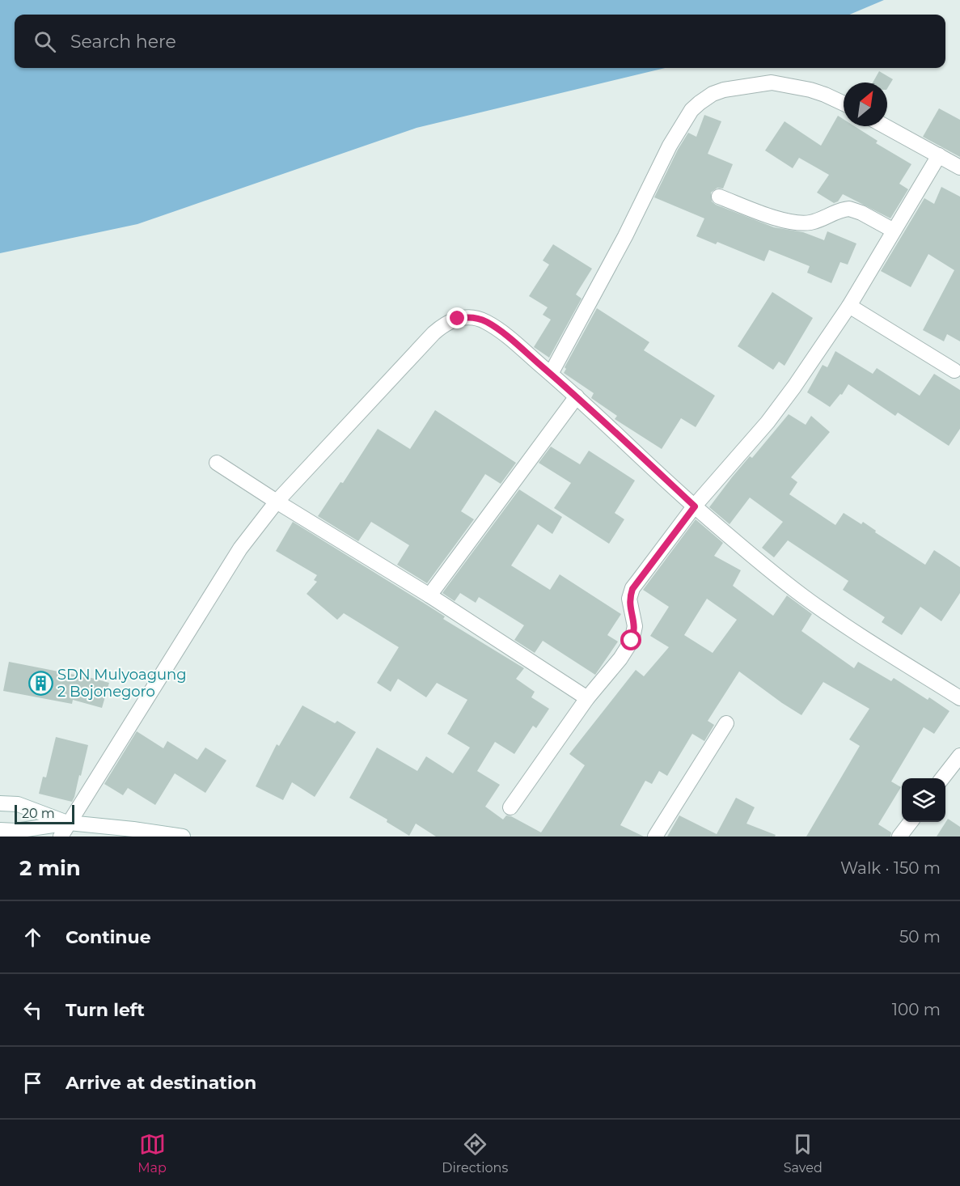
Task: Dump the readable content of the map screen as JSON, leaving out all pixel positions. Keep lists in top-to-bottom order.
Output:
{
  "places": {
    "building": ["SDN Mulyoagung 2 Bojonegoro"]
  },
  "scale_bar": "20 m",
  "north": "top right",
  "page": {
    "search": "Search here",
    "scale": "20 m",
    "heading": ["2 min", "Walk · 150 m"],
    "list": [
      ["Continue", "50 m"],
      ["Turn left", "100 m"],
      "Arrive at destination"
    ],
    "nav": ["Map", "Directions", "Saved"]
  }
}
